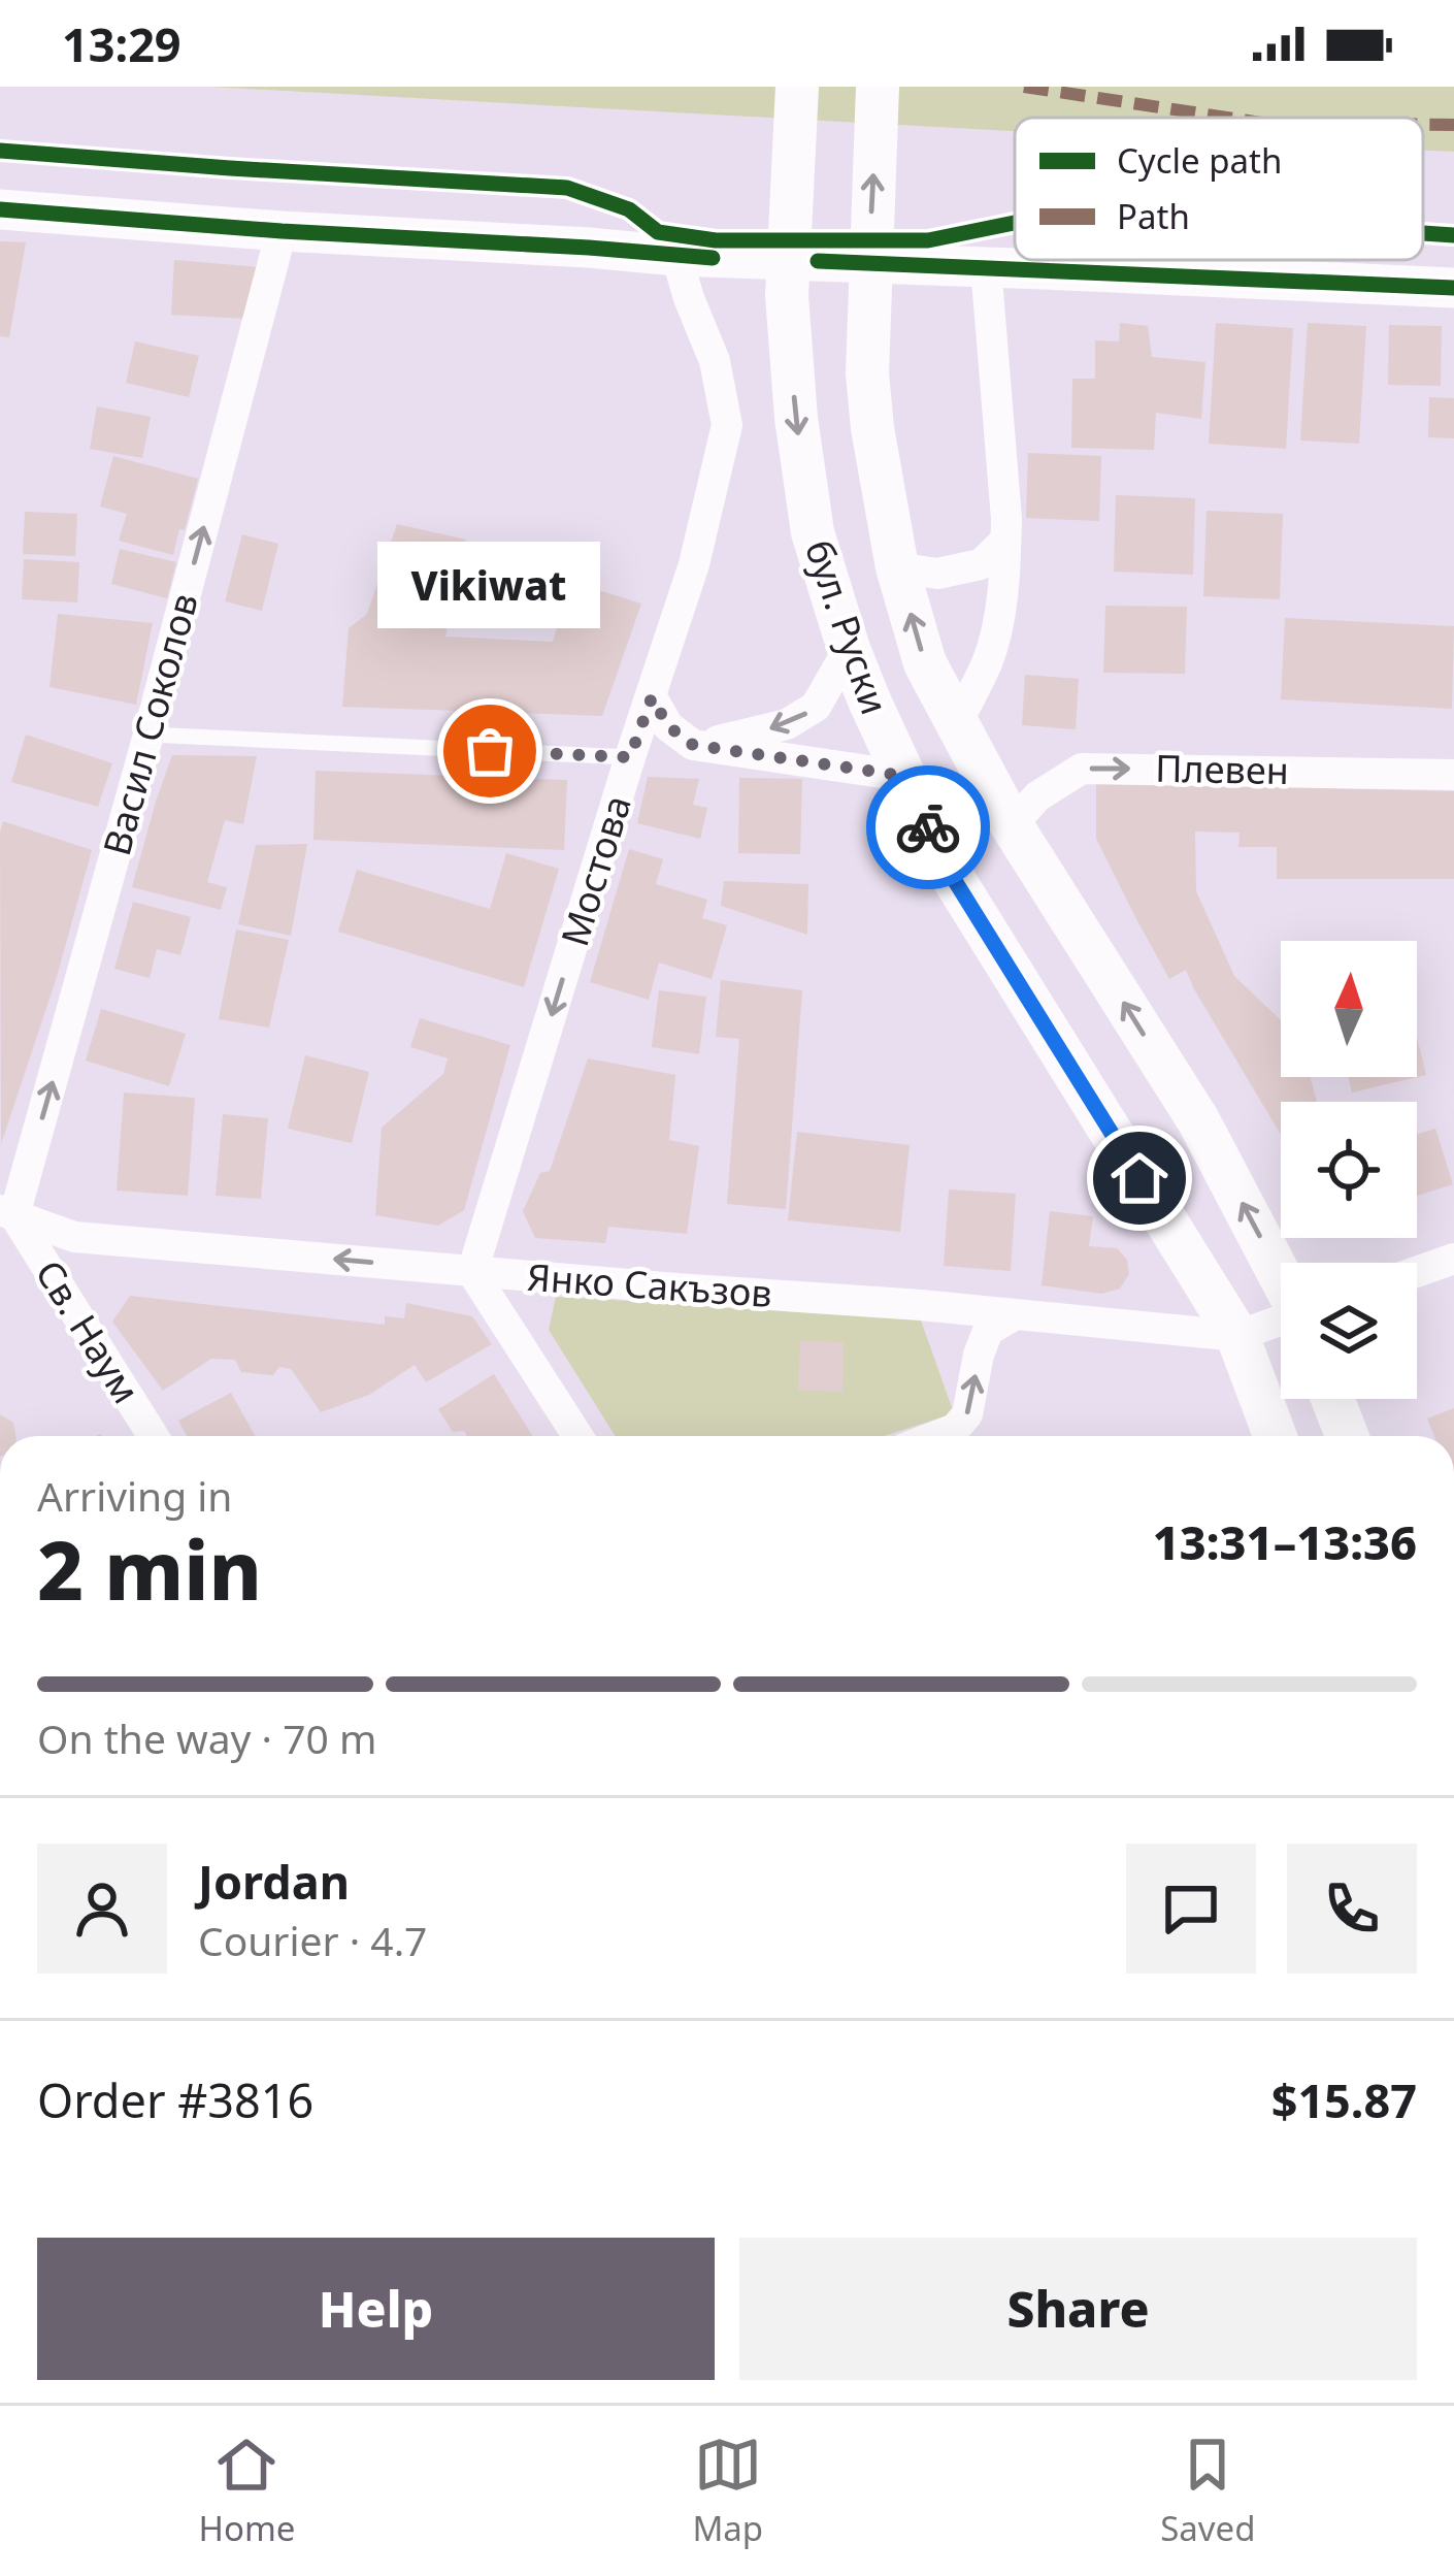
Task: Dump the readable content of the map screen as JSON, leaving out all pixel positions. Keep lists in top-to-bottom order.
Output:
{
  "streets": {
    "main road": ["бул. Руски"],
    "street": [
      "Васил Соколов",
      "Плевен",
      "Мостова",
      "Янко Сакъзов",
      "Св. Наум"
    ]
  },
  "crossings": [
    ["бул. Руски", "Плевен"],
    ["бул. Руски", "Янко Сакъзов"],
    ["Васил Соколов", "Янко Сакъзов"],
    ["Васил Соколов", "Св. Наум"],
    ["Мостова", "Янко Сакъзов"],
    ["Янко Сакъзов", "Св. Наум"]
  ],
  "one_way": [
    "Васил Соколов",
    "Плевен",
    "Мостова",
    "Янко Сакъзов"
  ],
  "places": ["Vikiwat"],
  "legend": ["Cycle path", "Path"],
  "north": "top",
  "page": {
    "status": "13:29",
    "bubble": "Vikiwat",
    "heading": ["2 min", "Arriving in", "13:31–13:36"],
    "panel": [
      "Jordan",
      "Courier · 4.7",
      "Order #3816",
      "$15.87"
    ],
    "bar": "On the way · 70 m",
    "buttons": ["Help", "Share"],
    "tabs": ["Home", "Map", "Saved"]
  }
}
